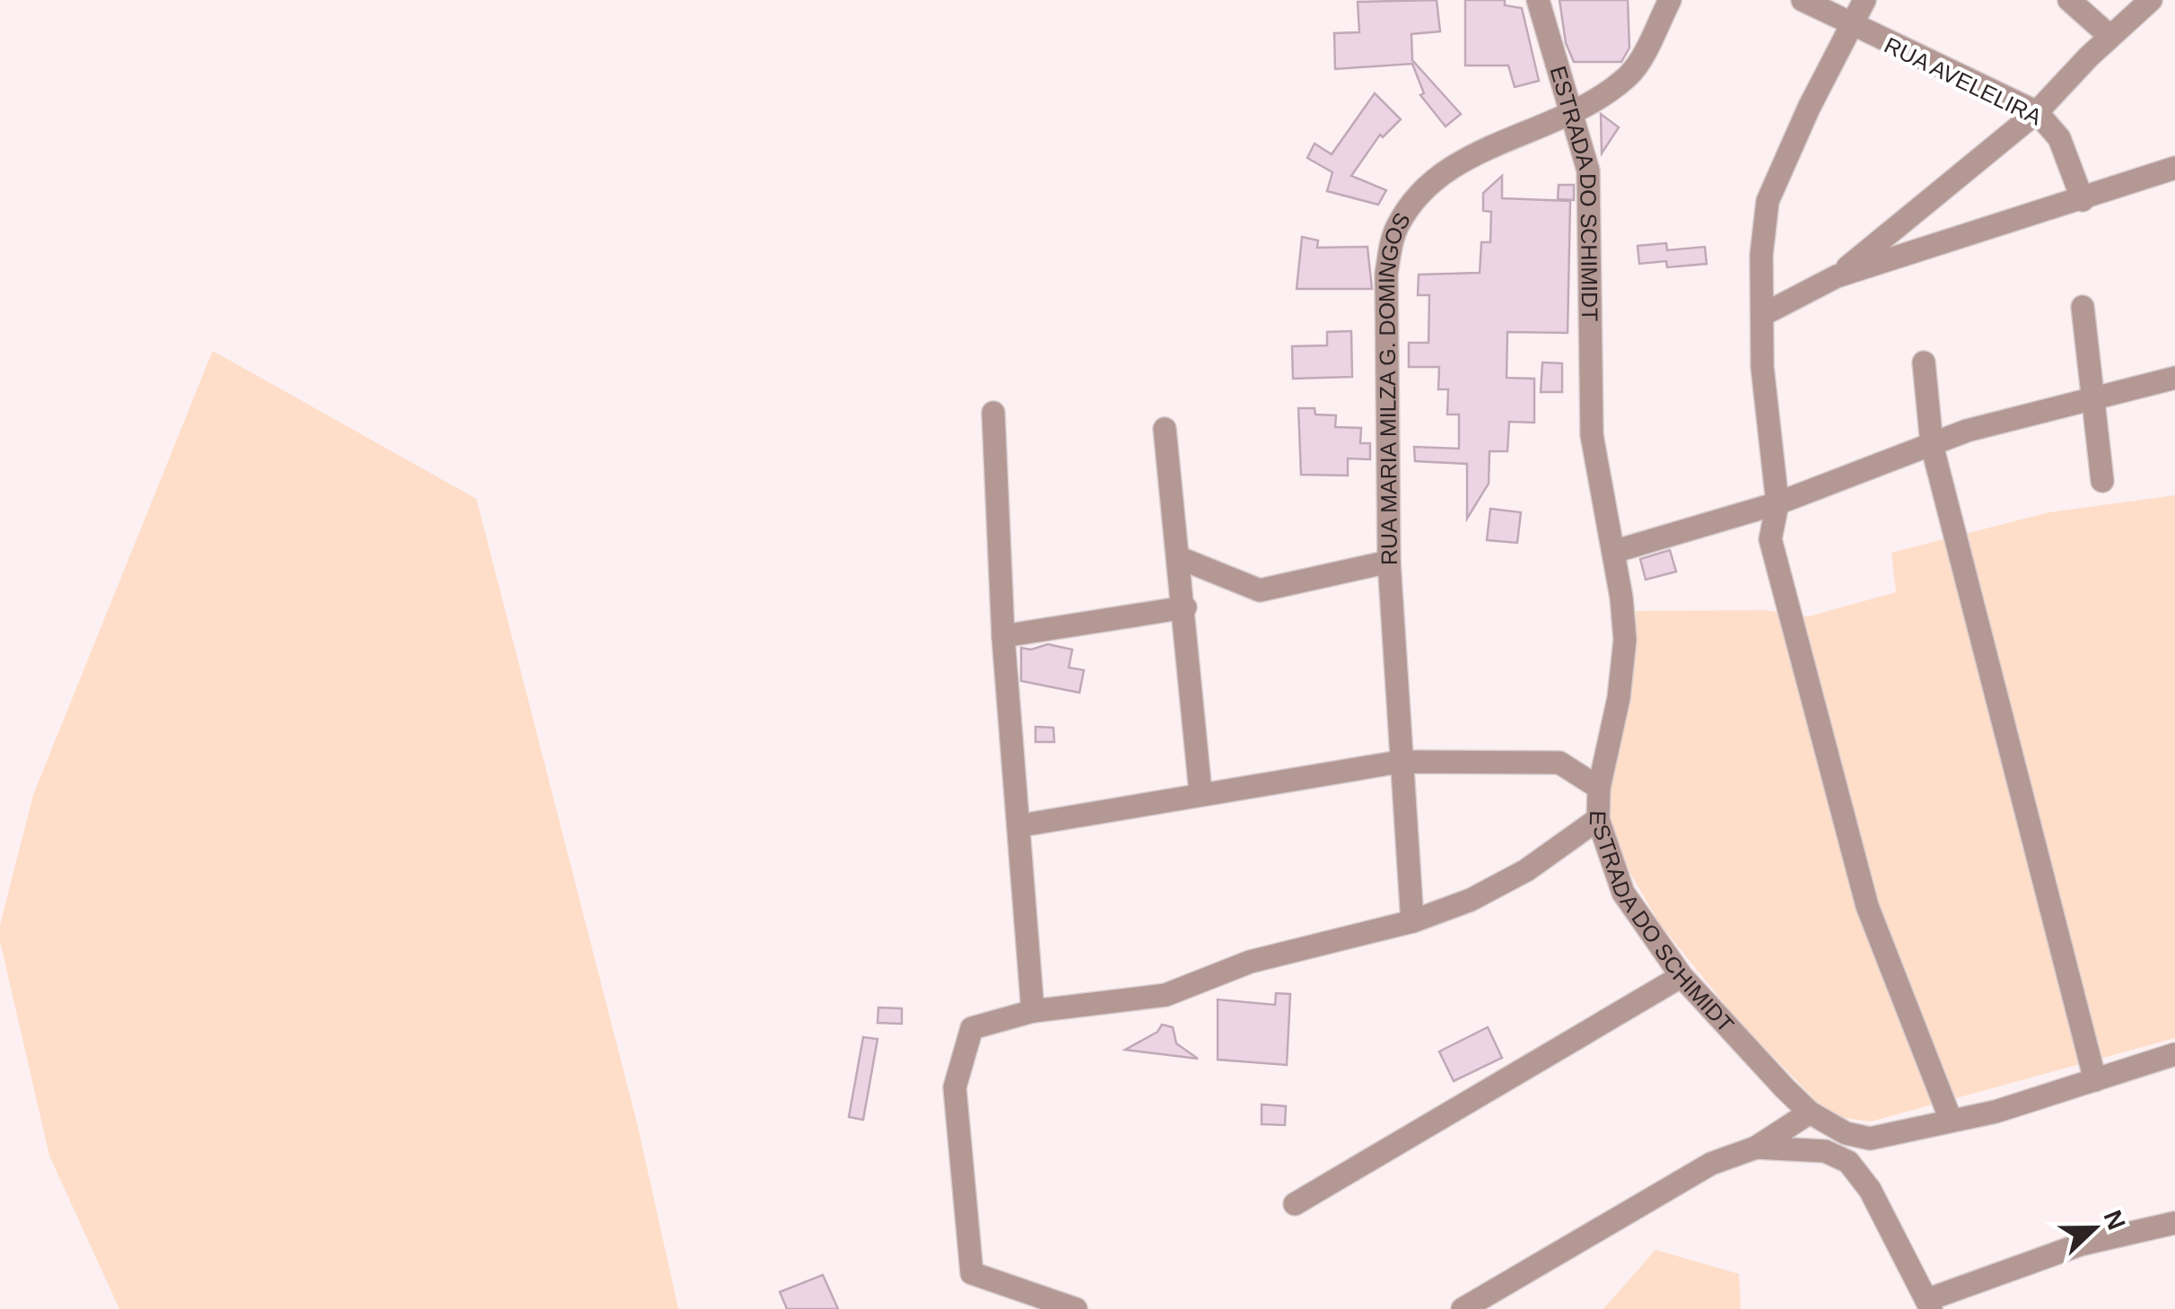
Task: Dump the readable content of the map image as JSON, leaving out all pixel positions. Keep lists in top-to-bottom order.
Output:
{
  "streets": {
    "street": ["RUA AVELELIRA", "ESTRADA DO SCHIMIDT", "RUA MARIA MILZA G. DOMINGOS"]
  },
  "crossings": [
    ["ESTRADA DO SCHIMIDT", "RUA MARIA MILZA G. DOMINGOS"]
  ],
  "north": "right"
}
